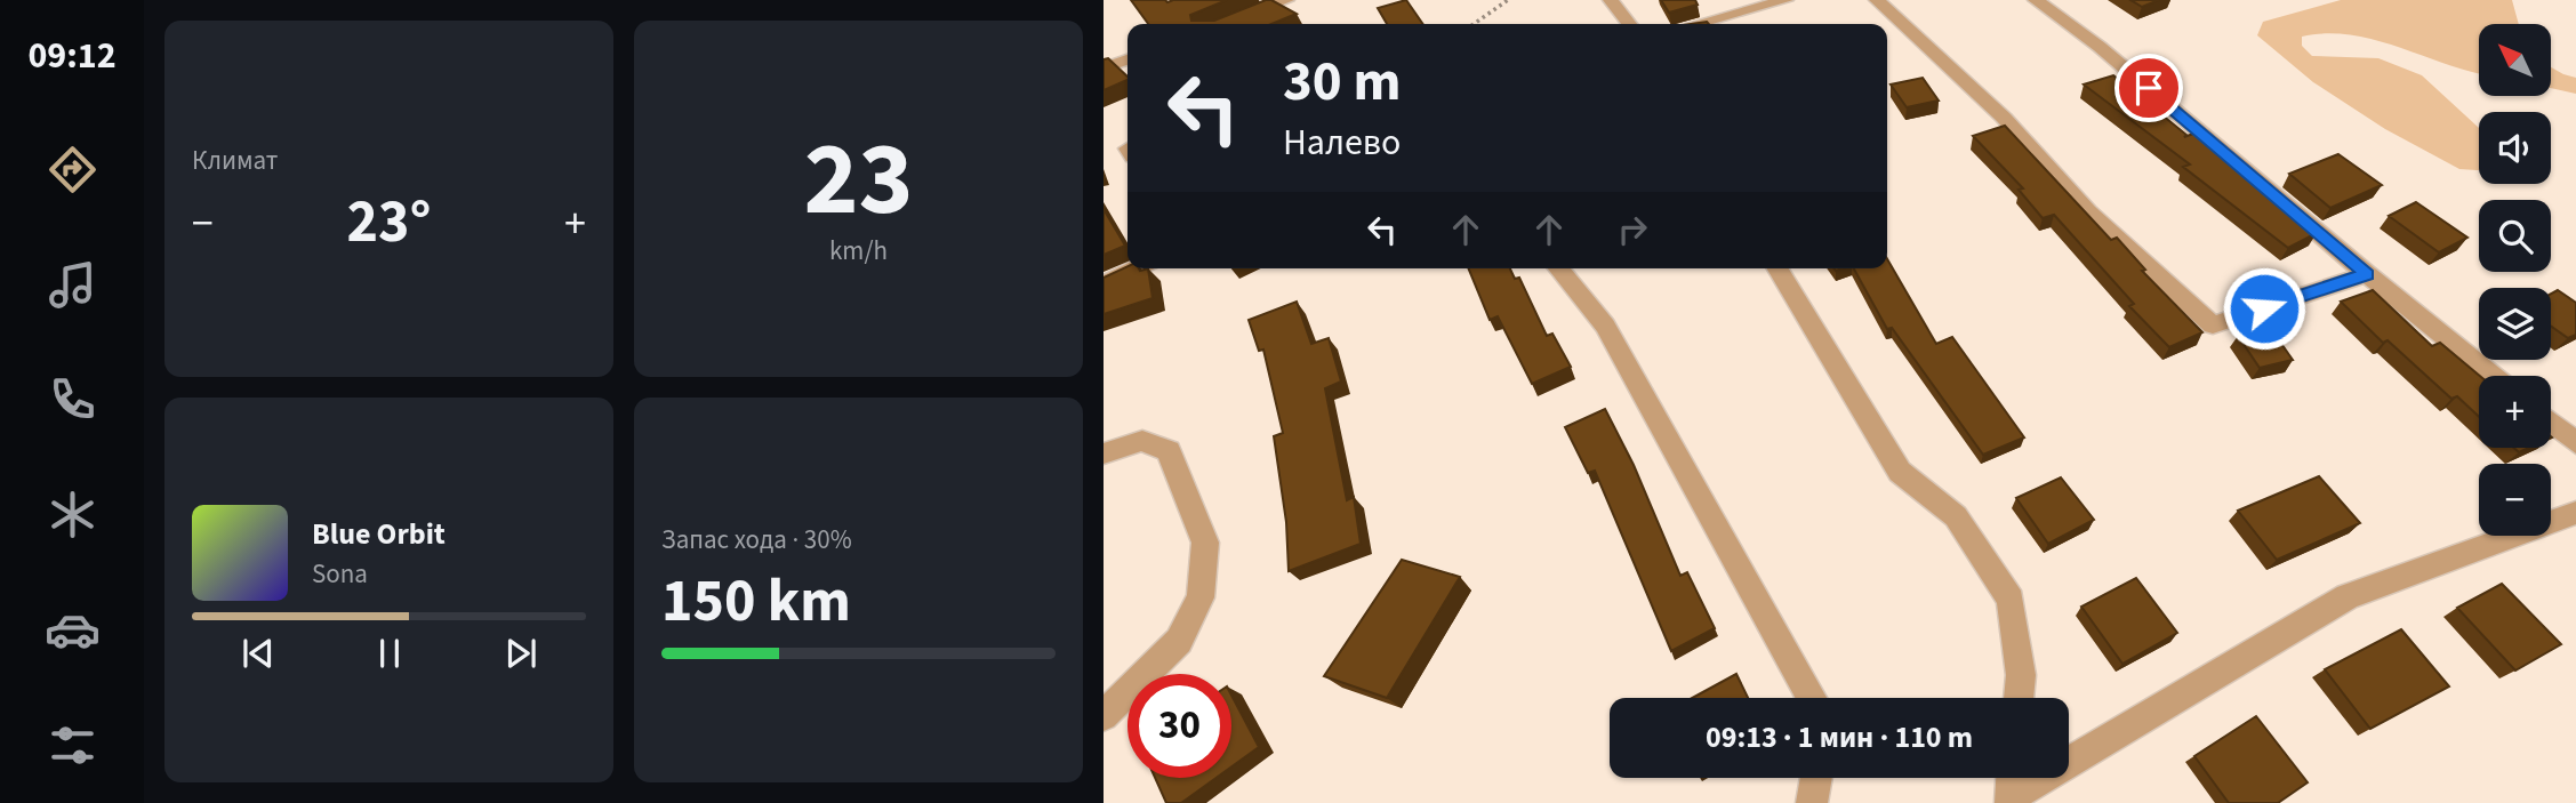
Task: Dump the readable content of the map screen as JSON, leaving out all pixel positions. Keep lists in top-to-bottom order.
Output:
{
  "north": "top left",
  "page": {
    "tabs": "09:12",
    "tile": [
      "Климат",
      ["23", "km/h"],
      ["Запас хода · 30%", "150 km"]
    ],
    "map_buttons": ["+", "−"],
    "turn": ["30 m", "Налево"],
    "heat": ["−", "23°", "+"],
    "song": ["Blue Orbit", "Sona"],
    "limit": "30",
    "trip": "09:13 · 1 мин · 110 m"
  }
}
